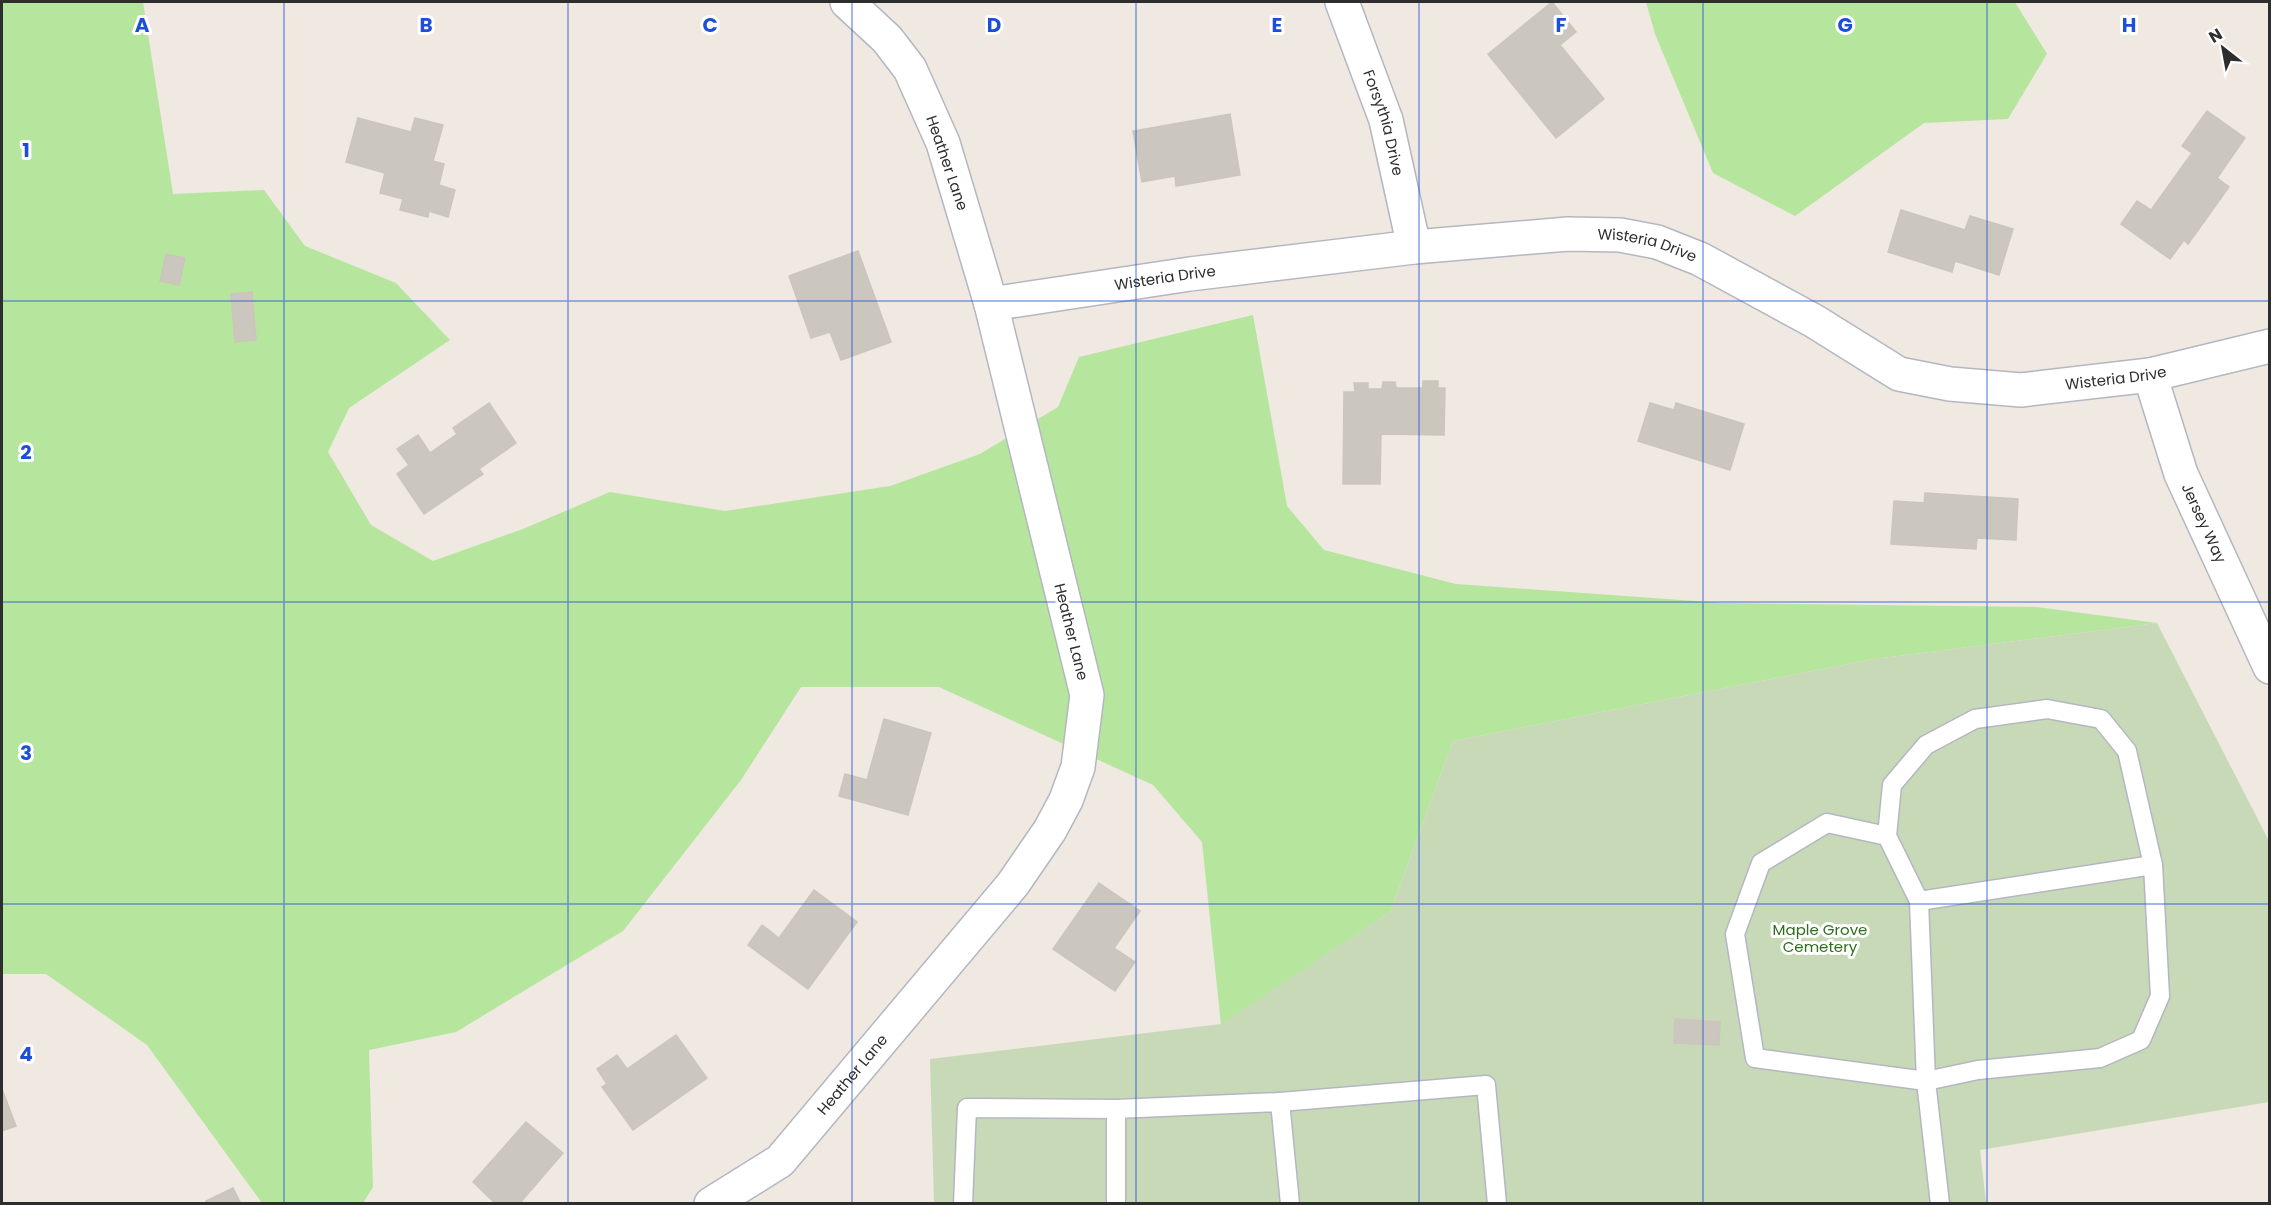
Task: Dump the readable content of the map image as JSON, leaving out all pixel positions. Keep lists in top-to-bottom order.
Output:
{
  "streets": {
    "street": [
      "Forsythia Drive",
      "Heather Lane",
      "Wisteria Drive",
      "Jersey Way"
    ]
  },
  "crossings": [
    ["Forsythia Drive", "Wisteria Drive"],
    ["Heather Lane", "Wisteria Drive"],
    ["Wisteria Drive", "Jersey Way"]
  ],
  "parks": ["Maple Grove Cemetery"],
  "north": "top left",
  "grid": {
    "columns": [
      "A",
      "B",
      "C",
      "D",
      "E",
      "F",
      "G",
      "H"
    ],
    "rows": [
      "1",
      "2",
      "3",
      "4"
    ]
  }
}
